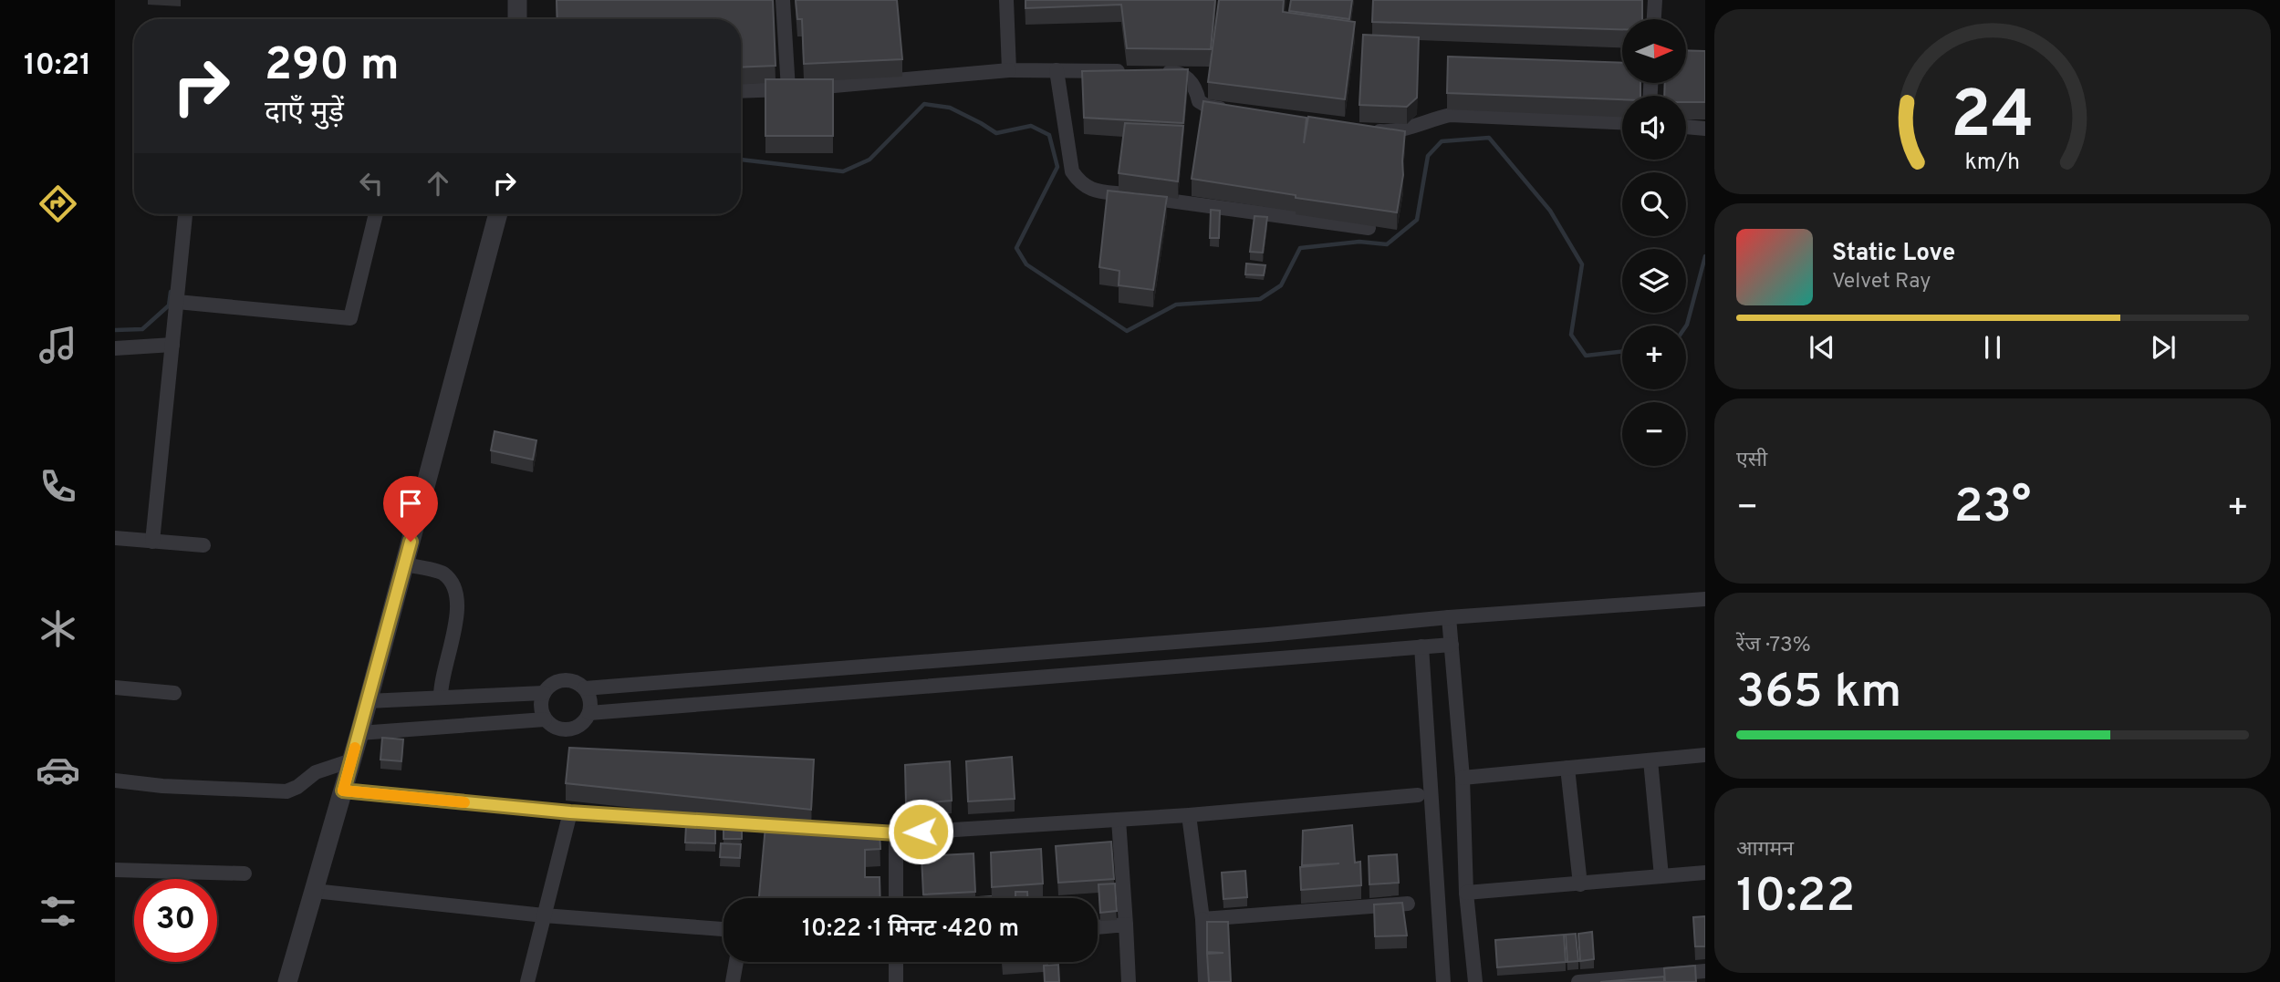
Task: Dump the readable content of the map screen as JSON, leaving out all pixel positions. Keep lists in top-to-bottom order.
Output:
{
  "north": "right",
  "page": {
    "tabs": "10:21",
    "map_buttons": ["+", "−"],
    "turn": ["290 m", "दाएँ मुड़ें"],
    "song": ["Static Love", "Velvet Ray"],
    "tile": [
      "एसी",
      ["रेंज · 73%", "365 km"],
      ["आगमन", "10:22"]
    ],
    "heat": ["−", "23°", "+"],
    "limit": "30",
    "trip": "10:22 · 1 मिनट · 420 m",
    "gauge": ["24", "km/h"]
  }
}
